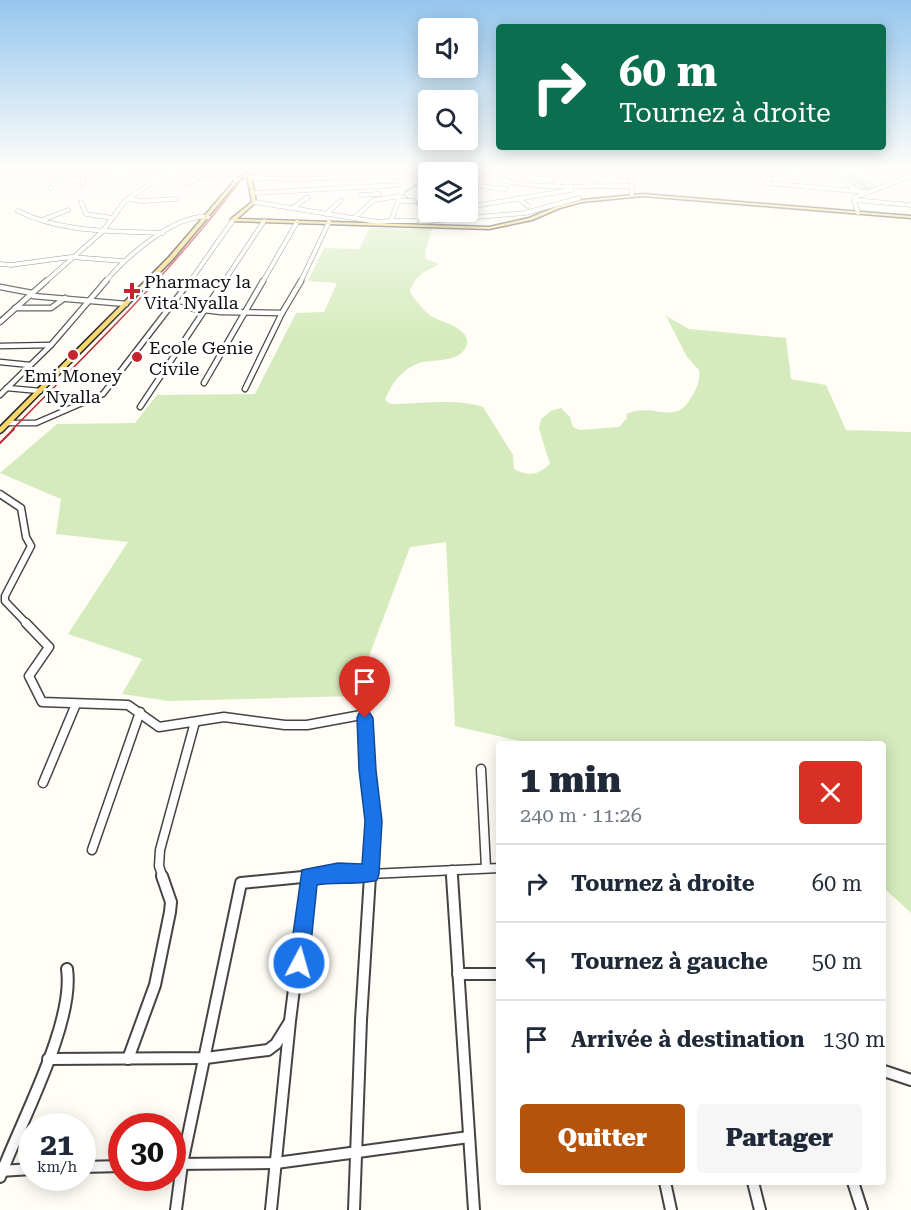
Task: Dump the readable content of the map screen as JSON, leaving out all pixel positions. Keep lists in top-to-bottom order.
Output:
{
  "places": {
    "health": ["Pharmacy la Vita Nyalla"],
    "other": ["Emi Money Nyalla", "Ecole Genie Civile"]
  },
  "page": {
    "turn": ["60 m", "Tournez à droite"],
    "heading": ["1 min", "240 m · 11:26"],
    "list": [
      {
        "name": "Tournez à droite",
        "value": "60 m"
      },
      {
        "name": "Tournez à gauche",
        "value": "50 m"
      },
      {
        "name": "Arrivée à destination",
        "value": "130 m"
      }
    ],
    "buttons": ["Quitter", "Partager"],
    "speed": "21 km/h",
    "limit": "30"
  }
}
